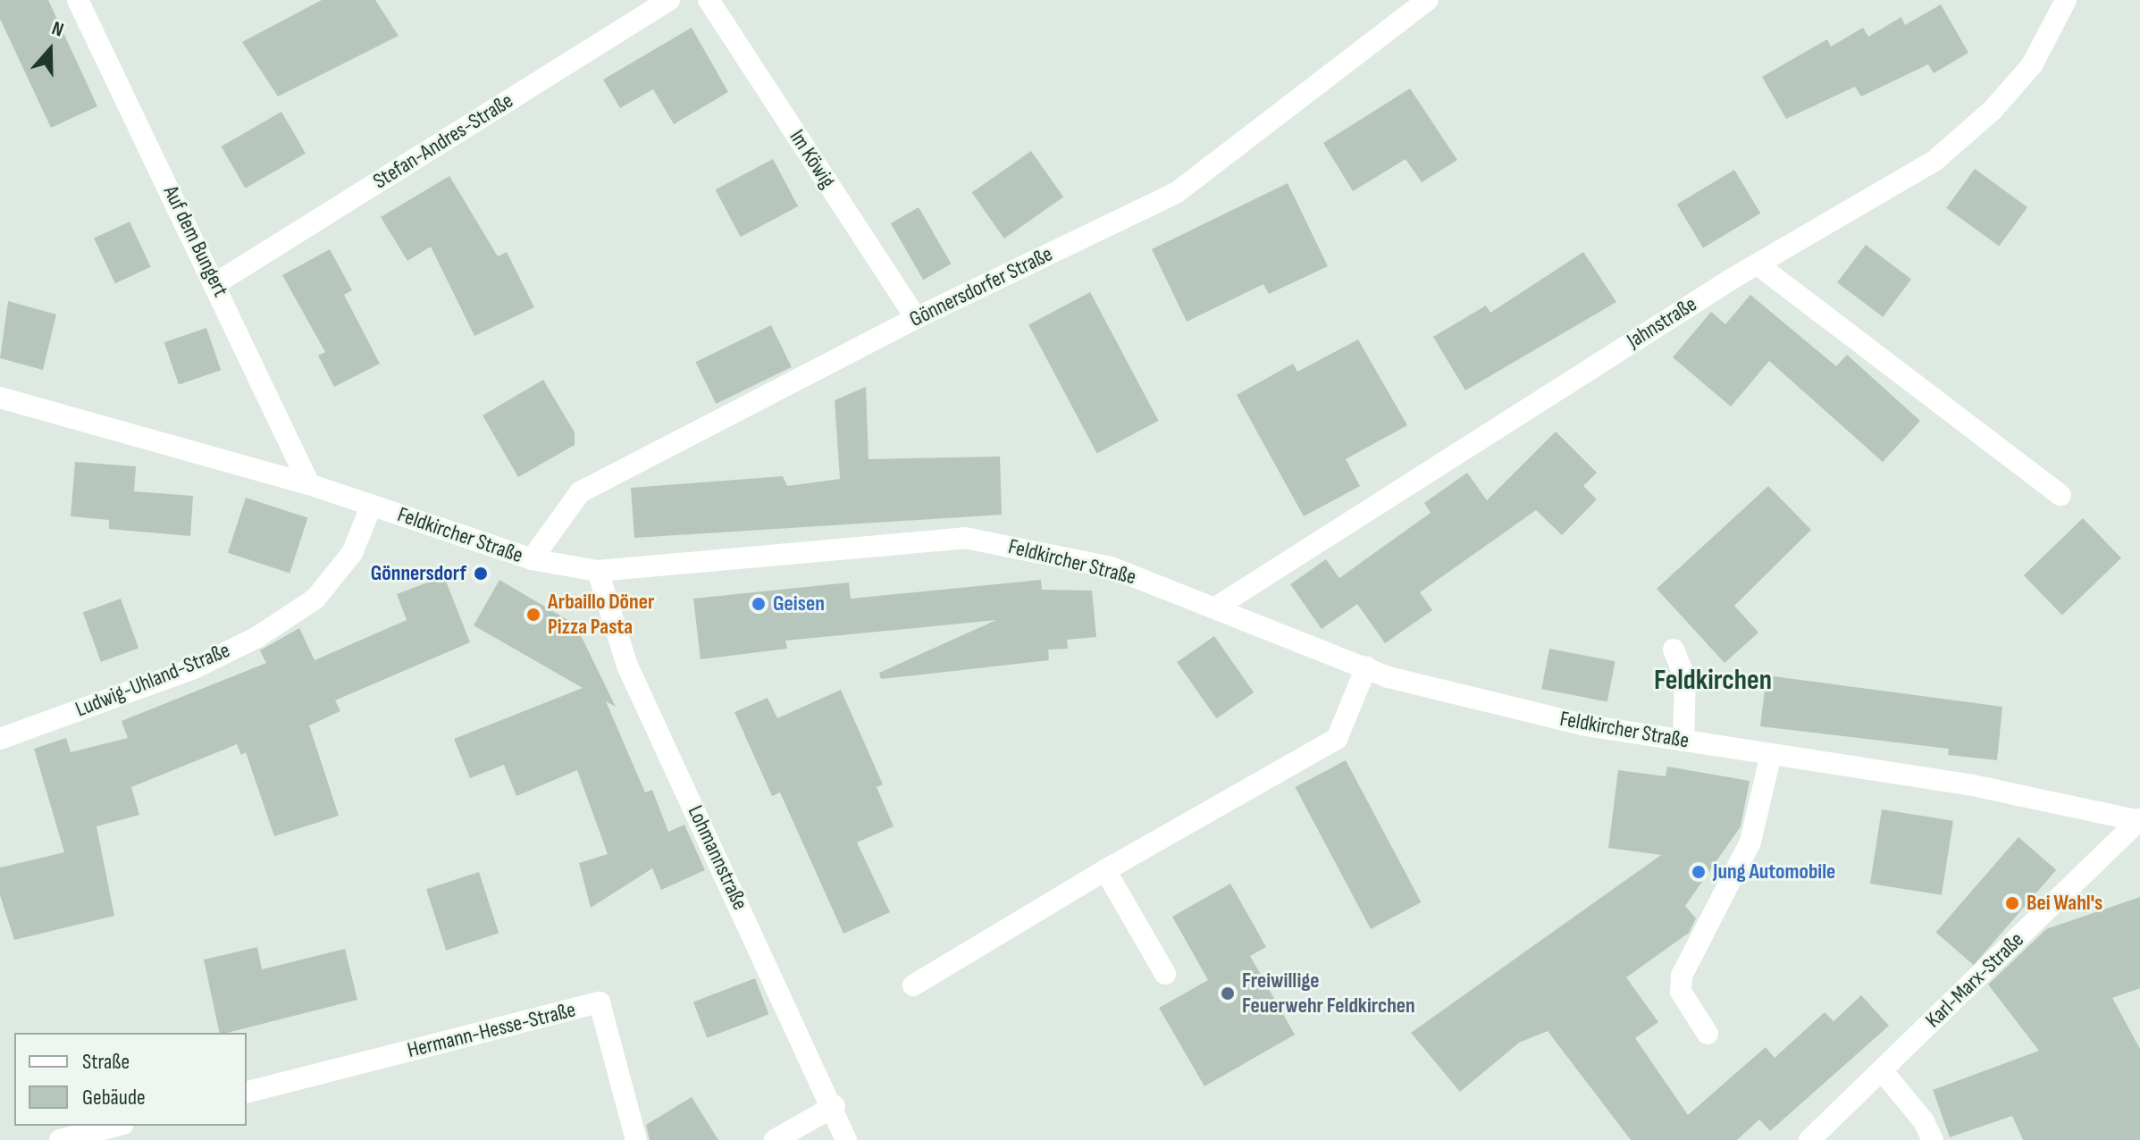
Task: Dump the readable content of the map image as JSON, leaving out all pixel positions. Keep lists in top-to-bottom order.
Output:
{
  "streets": {
    "street": [
      "Stefan-Andres-Straße",
      "Im Köwig",
      "Auf dem Bungert",
      "Gönnersdorfer Straße",
      "Jahnstraße",
      "Feldkircher Straße",
      "Ludwig-Uhland-Straße",
      "Lohmannstraße",
      "Karl-Marx-Straße",
      "Hermann-Hesse-Straße"
    ]
  },
  "crossings": [
    ["Stefan-Andres-Straße", "Auf dem Bungert"],
    ["Im Köwig", "Gönnersdorfer Straße"],
    ["Auf dem Bungert", "Feldkircher Straße"],
    ["Gönnersdorfer Straße", "Feldkircher Straße"],
    ["Jahnstraße", "Feldkircher Straße"],
    ["Feldkircher Straße", "Ludwig-Uhland-Straße"],
    ["Feldkircher Straße", "Lohmannstraße"],
    ["Feldkircher Straße", "Karl-Marx-Straße"]
  ],
  "districts": ["Feldkirchen"],
  "places": [
    "Gönnersdorf",
    "Geisen",
    "Arbaillo Döner Pizza Pasta",
    "Jung Automobile",
    "Bei Wahl's",
    "Freiwillige Feuerwehr Feldkirchen"
  ],
  "legend": ["Straße", "Gebäude"],
  "north": "top"
}
